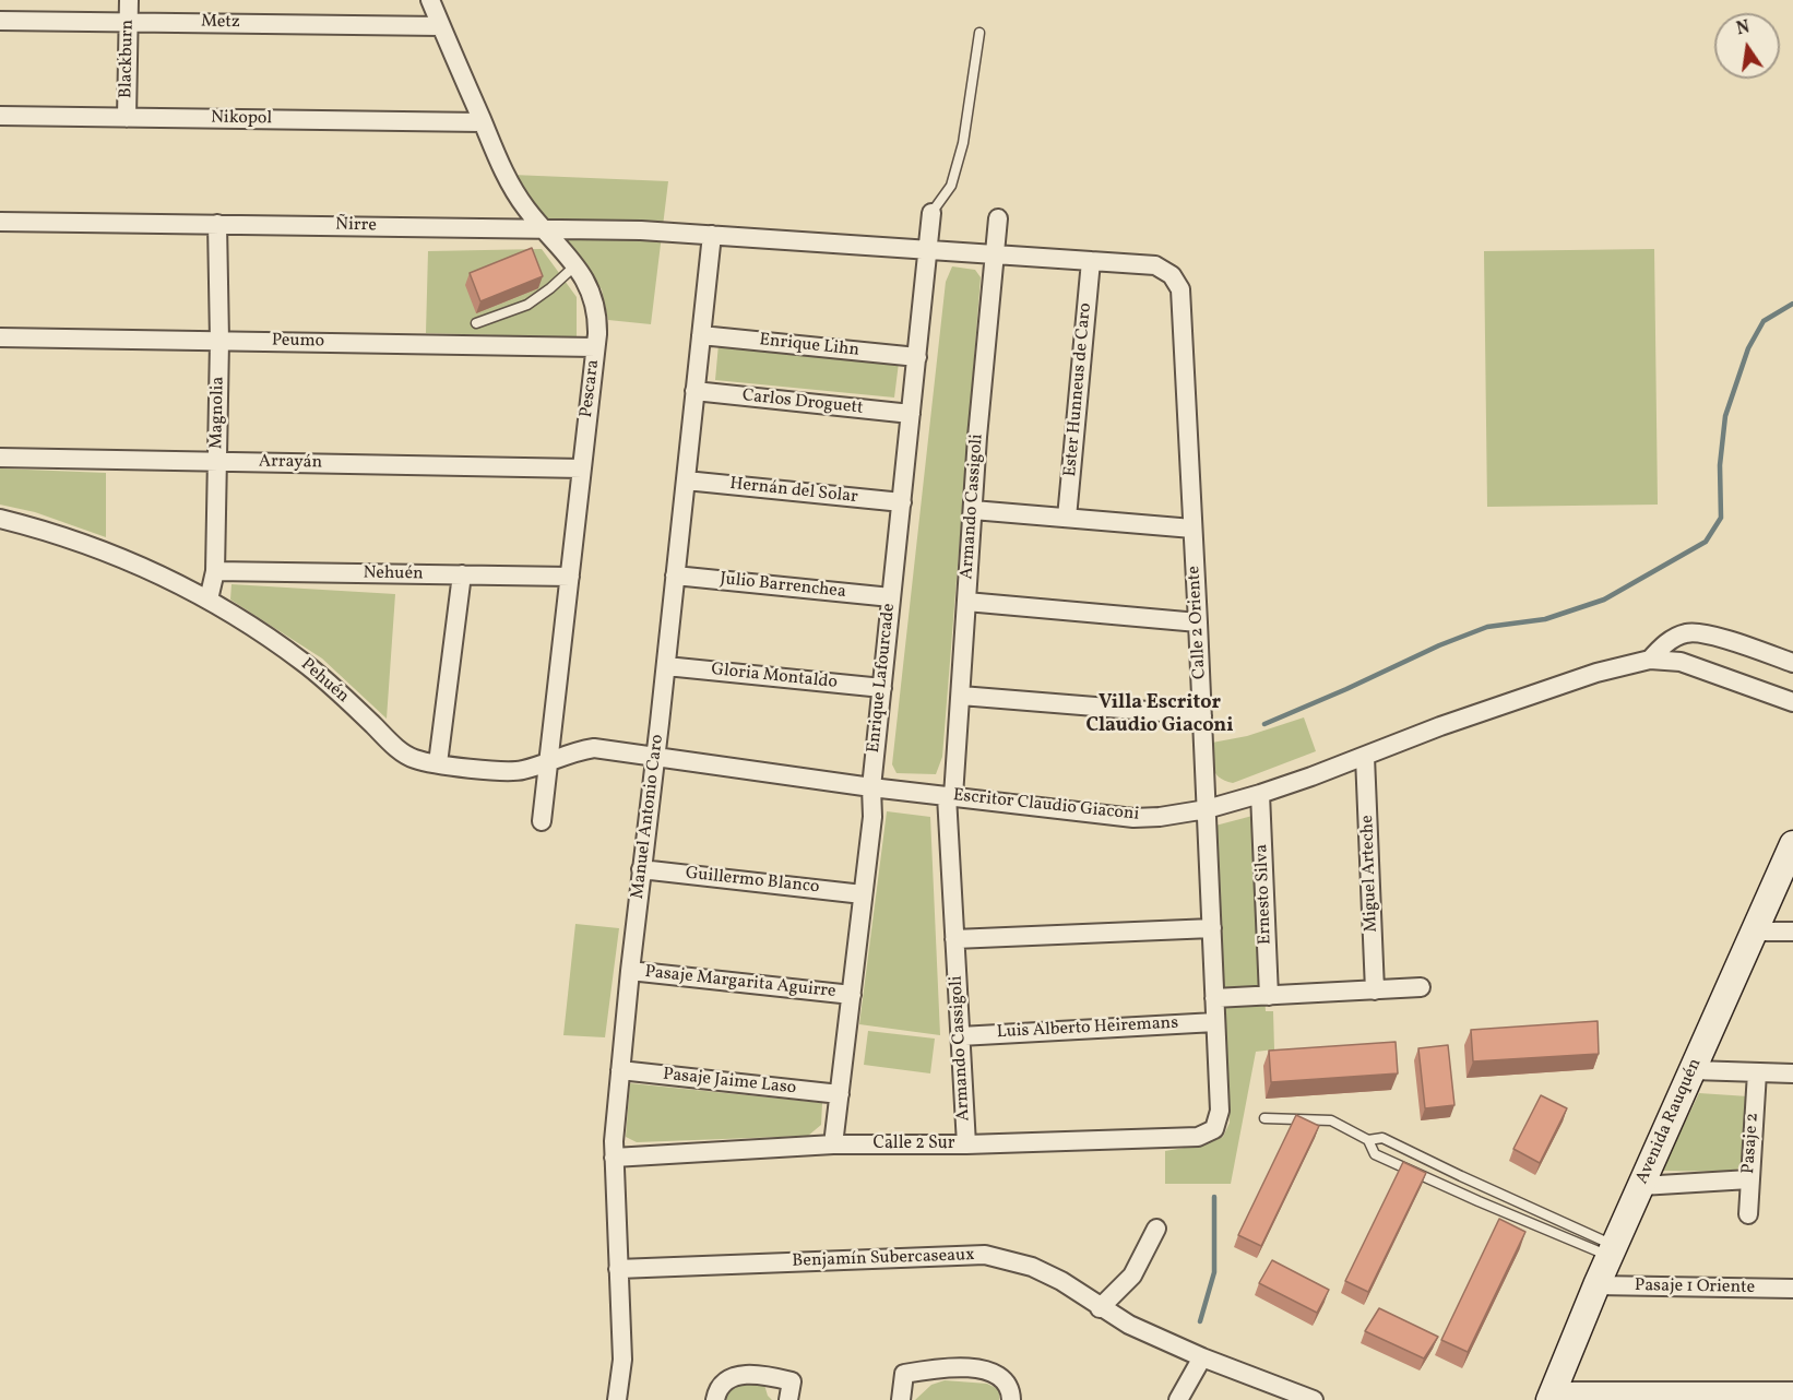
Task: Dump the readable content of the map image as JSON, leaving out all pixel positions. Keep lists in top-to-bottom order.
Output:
{
  "streets": {
    "main road": ["Avenida Rauquén"],
    "street": [
      "Metz",
      "Blackburn",
      "Nikopol",
      "Ñirre",
      "Peumo",
      "Enrique Lihn",
      "Pescara",
      "Ester Hunneus de Caro",
      "Carlos Droguett",
      "Magnolia",
      "Arrayán",
      "Hernán del Solar",
      "Armando Cassigoli",
      "Nehuén",
      "Julio Barrenchea",
      "Calle 2 Oriente",
      "Gloria Montaldo",
      "Enrique Lafourcade",
      "Pehuén",
      "Escritor Claudio Giaconi",
      "Manuel Antonio Caro",
      "Miguel Arteche",
      "Guillermo Blanco",
      "Ernesto Silva",
      "Pasaje Margarita Aguirre",
      "Luis Alberto Heiremans",
      "Pasaje Jaime Laso",
      "Pasaje 2",
      "Calle 2 Sur",
      "Benjamín Subercaseaux",
      "Pasaje 1 Oriente"
    ]
  },
  "crossings": [
    ["Metz", "Blackburn"],
    ["Metz", "Pescara"],
    ["Blackburn", "Nikopol"],
    ["Nikopol", "Pescara"],
    ["Ñirre", "Pescara"],
    ["Ñirre", "Ester Hunneus de Caro"],
    ["Ñirre", "Magnolia"],
    ["Ñirre", "Armando Cassigoli"],
    ["Ñirre", "Calle 2 Oriente"],
    ["Ñirre", "Enrique Lafourcade"],
    ["Ñirre", "Manuel Antonio Caro"],
    ["Peumo", "Pescara"],
    ["Peumo", "Magnolia"],
    ["Enrique Lihn", "Enrique Lafourcade"],
    ["Enrique Lihn", "Manuel Antonio Caro"],
    ["Pescara", "Arrayán"],
    ["Pescara", "Nehuén"],
    ["Pescara", "Pehuén"],
    ["Carlos Droguett", "Enrique Lafourcade"],
    ["Carlos Droguett", "Manuel Antonio Caro"],
    ["Magnolia", "Arrayán"],
    ["Magnolia", "Nehuén"],
    ["Magnolia", "Pehuén"],
    ["Hernán del Solar", "Enrique Lafourcade"],
    ["Hernán del Solar", "Manuel Antonio Caro"],
    ["Armando Cassigoli", "Escritor Claudio Giaconi"],
    ["Armando Cassigoli", "Luis Alberto Heiremans"],
    ["Armando Cassigoli", "Calle 2 Sur"],
    ["Julio Barrenchea", "Enrique Lafourcade"],
    ["Julio Barrenchea", "Manuel Antonio Caro"],
    ["Calle 2 Oriente", "Escritor Claudio Giaconi"],
    ["Calle 2 Oriente", "Luis Alberto Heiremans"],
    ["Calle 2 Oriente", "Calle 2 Sur"],
    ["Gloria Montaldo", "Enrique Lafourcade"],
    ["Gloria Montaldo", "Manuel Antonio Caro"],
    ["Enrique Lafourcade", "Escritor Claudio Giaconi"],
    ["Enrique Lafourcade", "Guillermo Blanco"],
    ["Enrique Lafourcade", "Pasaje Margarita Aguirre"],
    ["Enrique Lafourcade", "Pasaje Jaime Laso"],
    ["Enrique Lafourcade", "Calle 2 Sur"],
    ["Pehuén", "Escritor Claudio Giaconi"],
    ["Pehuén", "Manuel Antonio Caro"],
    ["Escritor Claudio Giaconi", "Manuel Antonio Caro"],
    ["Escritor Claudio Giaconi", "Miguel Arteche"],
    ["Escritor Claudio Giaconi", "Ernesto Silva"],
    ["Manuel Antonio Caro", "Guillermo Blanco"],
    ["Manuel Antonio Caro", "Pasaje Margarita Aguirre"],
    ["Manuel Antonio Caro", "Pasaje Jaime Laso"],
    ["Manuel Antonio Caro", "Calle 2 Sur"],
    ["Manuel Antonio Caro", "Benjamín Subercaseaux"],
    ["Avenida Rauquén", "Pasaje 1 Oriente"]
  ],
  "districts": ["Villa Escritor Claudio Giaconi"],
  "north": "top"
}
